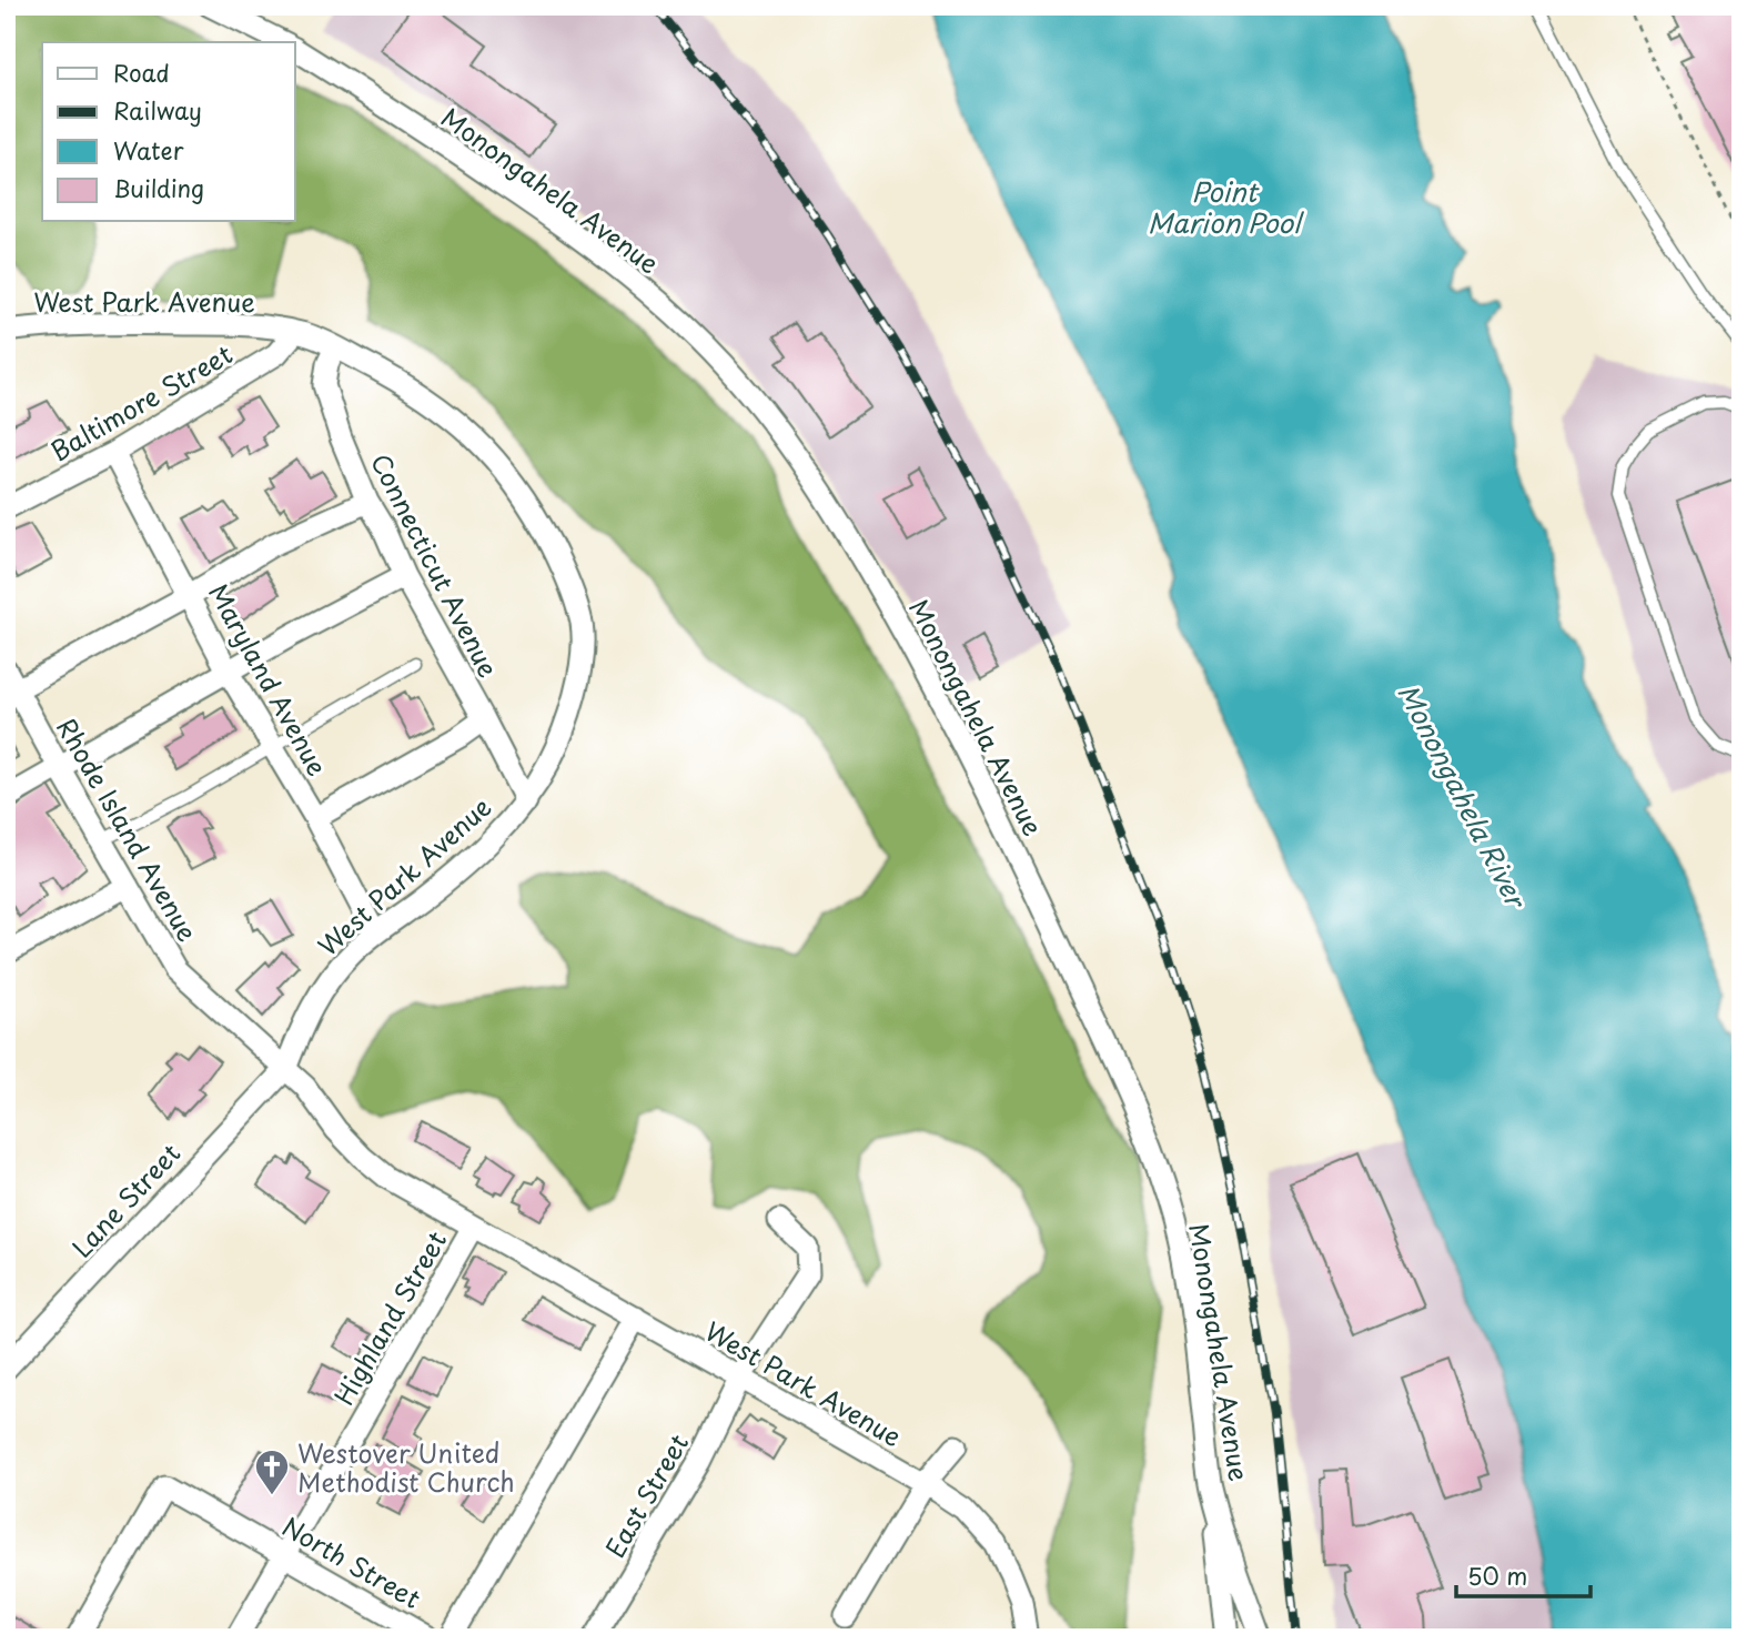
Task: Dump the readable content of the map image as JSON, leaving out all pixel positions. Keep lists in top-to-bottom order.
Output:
{
  "streets": {
    "street": [
      "Monongahela Avenue",
      "West Park Avenue",
      "Baltimore Street",
      "Connecticut Avenue",
      "Maryland Avenue",
      "Rhode Island Avenue",
      "Lane Street",
      "Highland Street",
      "East Street",
      "North Street"
    ]
  },
  "crossings": [
    ["West Park Avenue", "Baltimore Street"],
    ["West Park Avenue", "Connecticut Avenue"],
    ["West Park Avenue", "Maryland Avenue"],
    ["West Park Avenue", "Rhode Island Avenue"],
    ["West Park Avenue", "Lane Street"],
    ["West Park Avenue", "Highland Street"],
    ["West Park Avenue", "East Street"],
    ["Baltimore Street", "Maryland Avenue"],
    ["Rhode Island Avenue", "Lane Street"],
    ["Highland Street", "North Street"]
  ],
  "water": ["Point Marion Pool", "Monongahela River"],
  "places": {
    "church": ["Westover United Methodist Church"]
  },
  "legend": [
    "Road",
    "Railway",
    "Water",
    "Building"
  ],
  "scale_bar": "50 m"
}
